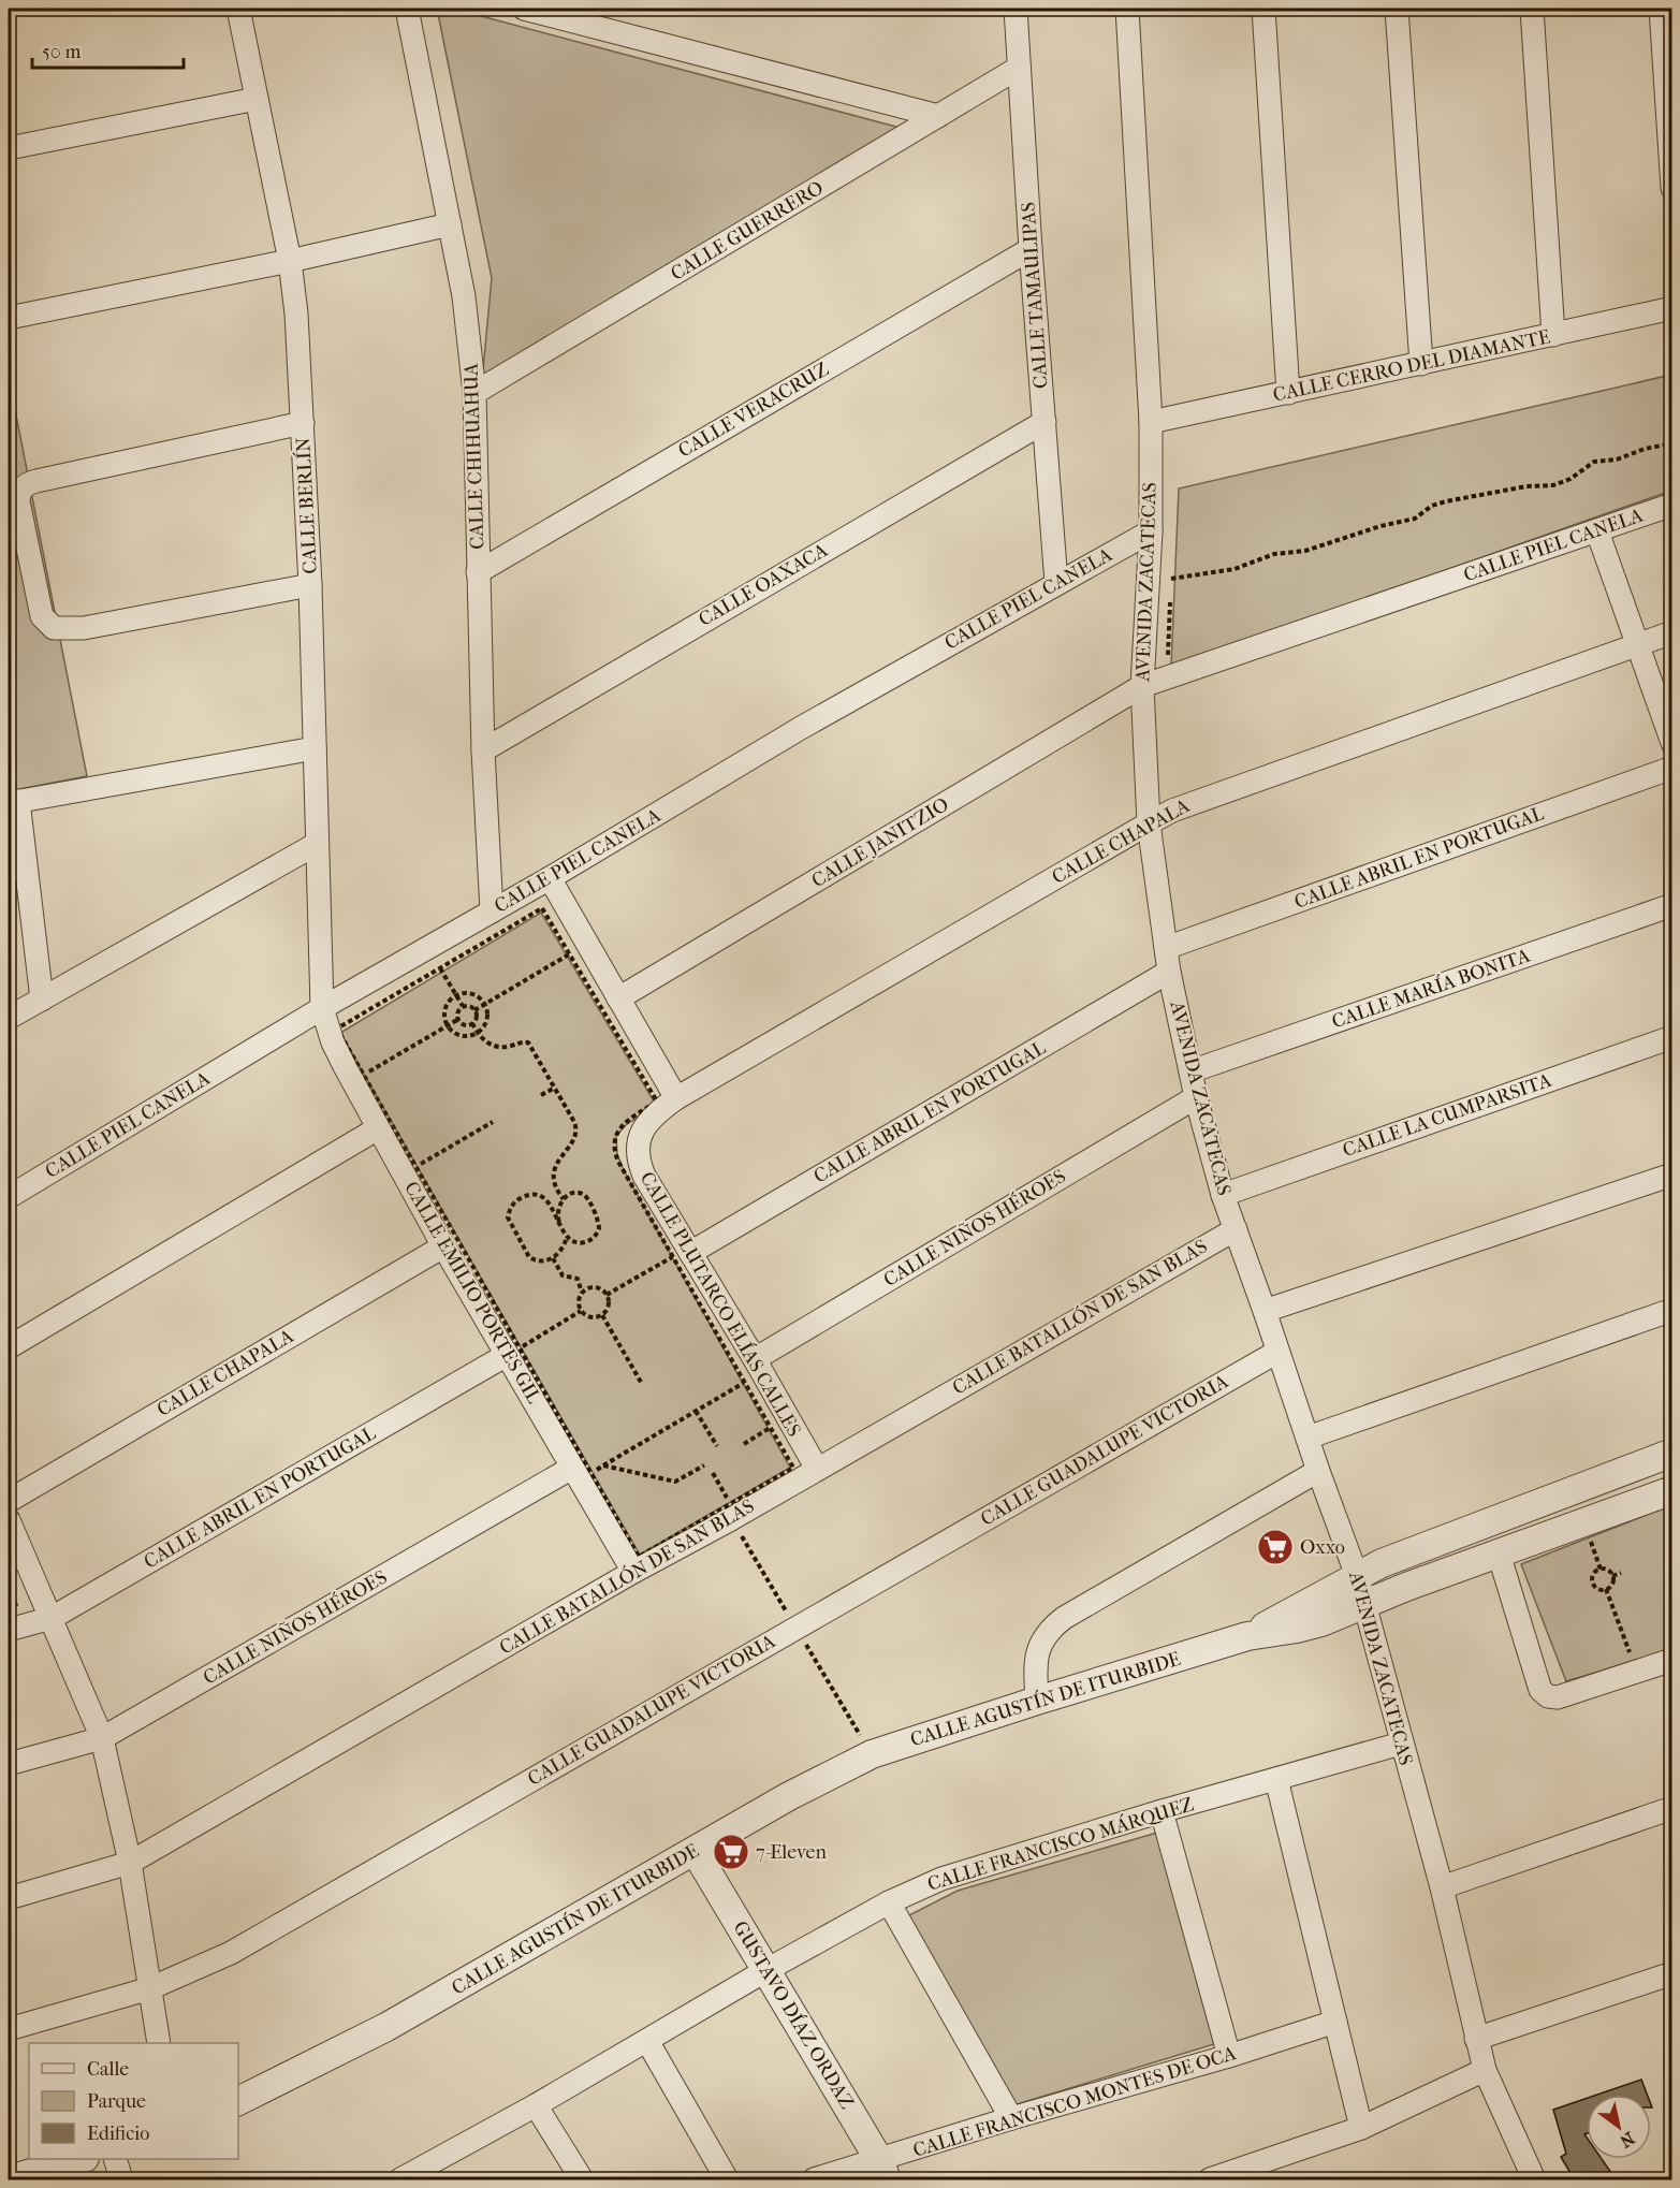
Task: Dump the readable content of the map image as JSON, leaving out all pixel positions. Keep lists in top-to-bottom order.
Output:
{
  "streets": {
    "street": [
      "CALLE GUERRERO",
      "CALLE TAMAULIPAS",
      "CALLE CERRO DEL DIAMANTE",
      "CALLE VERACRUZ",
      "CALLE CHIHUAHUA",
      "CALLE BERLÍN",
      "CALLE PIEL CANELA",
      "AVENIDA ZACATECAS",
      "CALLE OAXACA",
      "CALLE CHAPALA",
      "CALLE JANITZIO",
      "CALLE ABRIL EN PORTUGAL",
      "CALLE MARÍA BONITA",
      "CALLE LA CUMPARSITA",
      "CALLE NIÑOS HÉROES",
      "CALLE EMILIO PORTES GIL",
      "CALLE PLUTARCO ELÍAS CALLES",
      "CALLE BATALLÓN DE SAN BLAS",
      "CALLE GUADALUPE VICTORIA",
      "CALLE AGUSTÍN DE ITURBIDE",
      "CALLE FRANCISCO MÁRQUEZ",
      "GUSTAVO DÍAZ ORDAZ",
      "CALLE FRANCISCO MONTES DE OCA"
    ]
  },
  "crossings": [
    ["CALLE GUERRERO", "CALLE TAMAULIPAS"],
    ["CALLE GUERRERO", "CALLE CHIHUAHUA"],
    ["CALLE TAMAULIPAS", "CALLE VERACRUZ"],
    ["CALLE TAMAULIPAS", "CALLE PIEL CANELA"],
    ["CALLE TAMAULIPAS", "CALLE OAXACA"],
    ["CALLE CERRO DEL DIAMANTE", "AVENIDA ZACATECAS"],
    ["CALLE VERACRUZ", "CALLE CHIHUAHUA"],
    ["CALLE CHIHUAHUA", "CALLE PIEL CANELA"],
    ["CALLE CHIHUAHUA", "CALLE OAXACA"],
    ["CALLE BERLÍN", "CALLE PIEL CANELA"],
    ["CALLE BERLÍN", "CALLE EMILIO PORTES GIL"],
    ["CALLE PIEL CANELA", "AVENIDA ZACATECAS"],
    ["CALLE PIEL CANELA", "CALLE JANITZIO"],
    ["CALLE PIEL CANELA", "CALLE EMILIO PORTES GIL"],
    ["AVENIDA ZACATECAS", "CALLE CHAPALA"],
    ["AVENIDA ZACATECAS", "CALLE JANITZIO"],
    ["AVENIDA ZACATECAS", "CALLE ABRIL EN PORTUGAL"],
    ["AVENIDA ZACATECAS", "CALLE MARÍA BONITA"],
    ["AVENIDA ZACATECAS", "CALLE LA CUMPARSITA"],
    ["AVENIDA ZACATECAS", "CALLE NIÑOS HÉROES"],
    ["AVENIDA ZACATECAS", "CALLE BATALLÓN DE SAN BLAS"],
    ["AVENIDA ZACATECAS", "CALLE GUADALUPE VICTORIA"],
    ["AVENIDA ZACATECAS", "CALLE AGUSTÍN DE ITURBIDE"],
    ["AVENIDA ZACATECAS", "CALLE FRANCISCO MÁRQUEZ"],
    ["CALLE CHAPALA", "CALLE EMILIO PORTES GIL"],
    ["CALLE CHAPALA", "CALLE PLUTARCO ELÍAS CALLES"],
    ["CALLE ABRIL EN PORTUGAL", "CALLE EMILIO PORTES GIL"],
    ["CALLE ABRIL EN PORTUGAL", "CALLE PLUTARCO ELÍAS CALLES"],
    ["CALLE NIÑOS HÉROES", "CALLE EMILIO PORTES GIL"],
    ["CALLE NIÑOS HÉROES", "CALLE PLUTARCO ELÍAS CALLES"],
    ["CALLE EMILIO PORTES GIL", "CALLE BATALLÓN DE SAN BLAS"],
    ["CALLE PLUTARCO ELÍAS CALLES", "CALLE BATALLÓN DE SAN BLAS"],
    ["CALLE AGUSTÍN DE ITURBIDE", "GUSTAVO DÍAZ ORDAZ"],
    ["CALLE FRANCISCO MÁRQUEZ", "GUSTAVO DÍAZ ORDAZ"],
    ["GUSTAVO DÍAZ ORDAZ", "CALLE FRANCISCO MONTES DE OCA"]
  ],
  "places": {
    "supermarket": ["Oxxo", "7-Eleven"]
  },
  "legend": ["Calle", "Parque", "Edificio"],
  "scale_bar": "50 m",
  "north": "bottom right"
}
